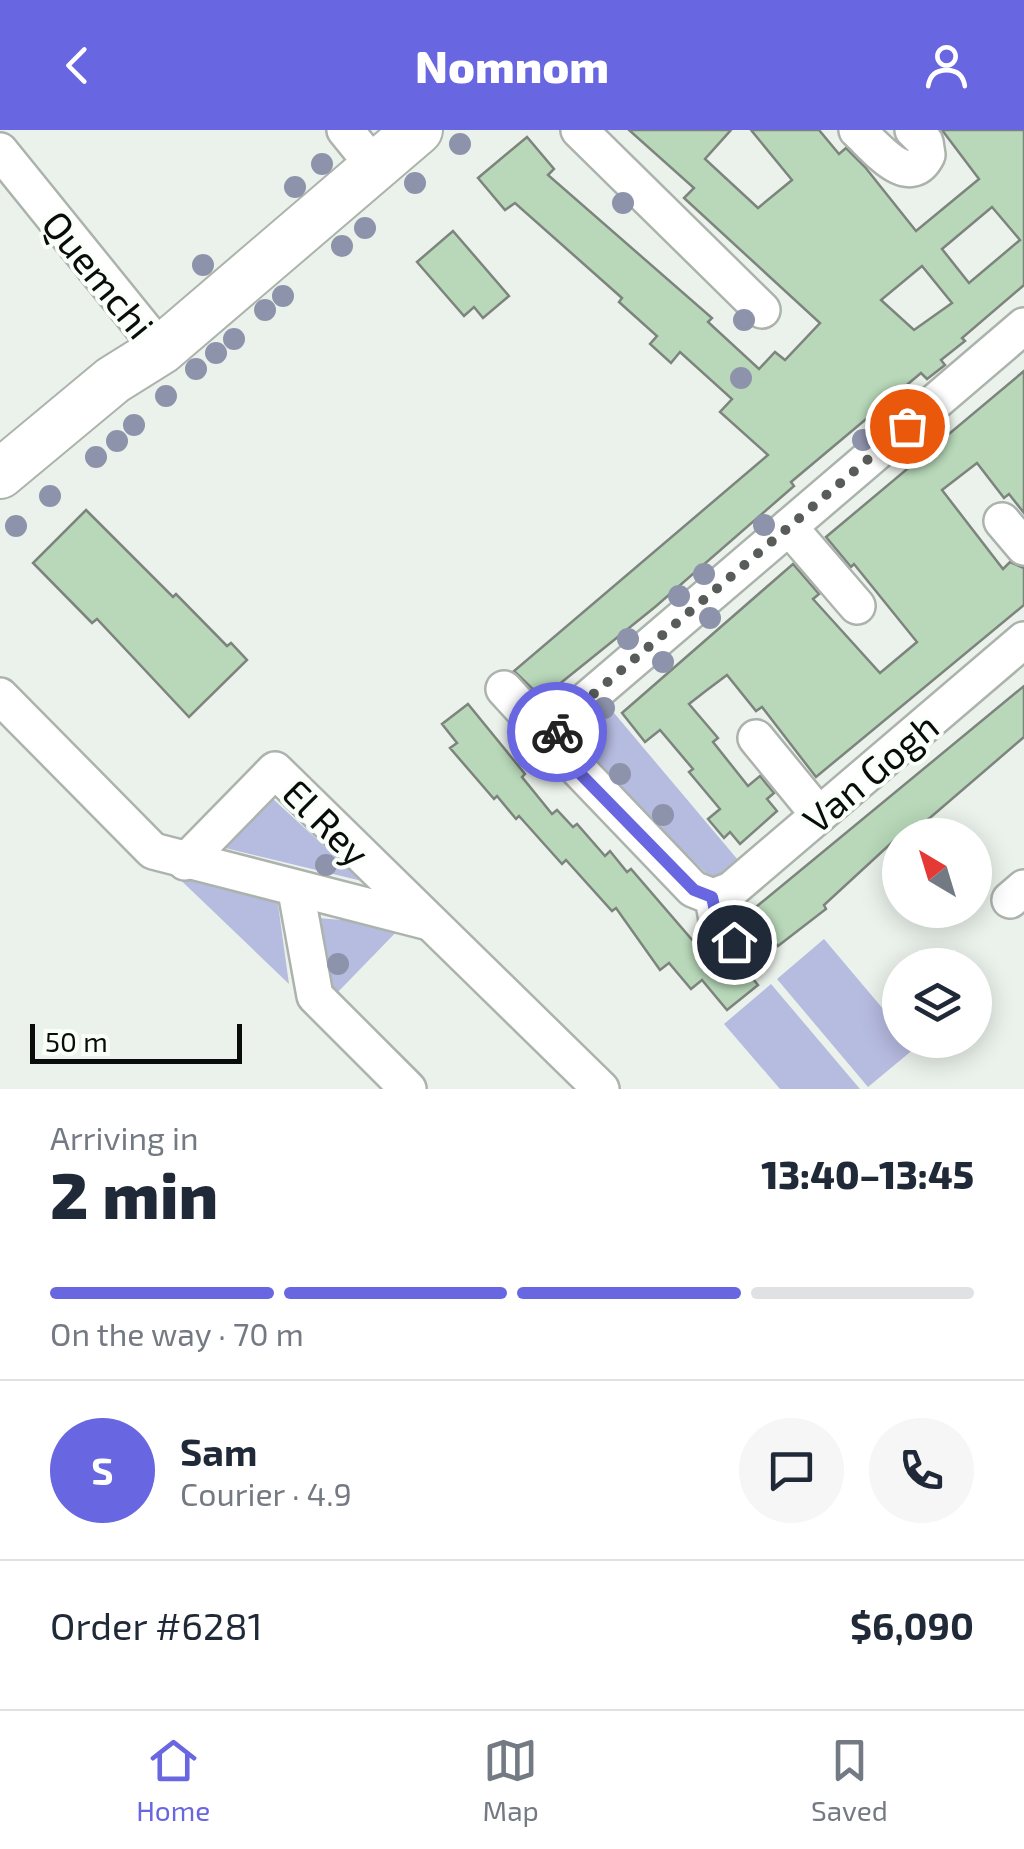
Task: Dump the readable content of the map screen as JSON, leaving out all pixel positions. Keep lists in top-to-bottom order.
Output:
{
  "streets": {
    "street": ["Quemchi", "Van Gogh", "El Rey"]
  },
  "scale_bar": "50 m",
  "north": "top left",
  "page": {
    "header": "Nomnom",
    "scale": "50 m",
    "heading": ["2 min", "Arriving in", "13:40–13:45"],
    "panel": [
      "Sam",
      "Courier · 4.9",
      "Order #6281",
      "$6,090"
    ],
    "bar": "On the way · 70 m",
    "round": "S",
    "tabs": ["Home", "Map", "Saved"]
  }
}
